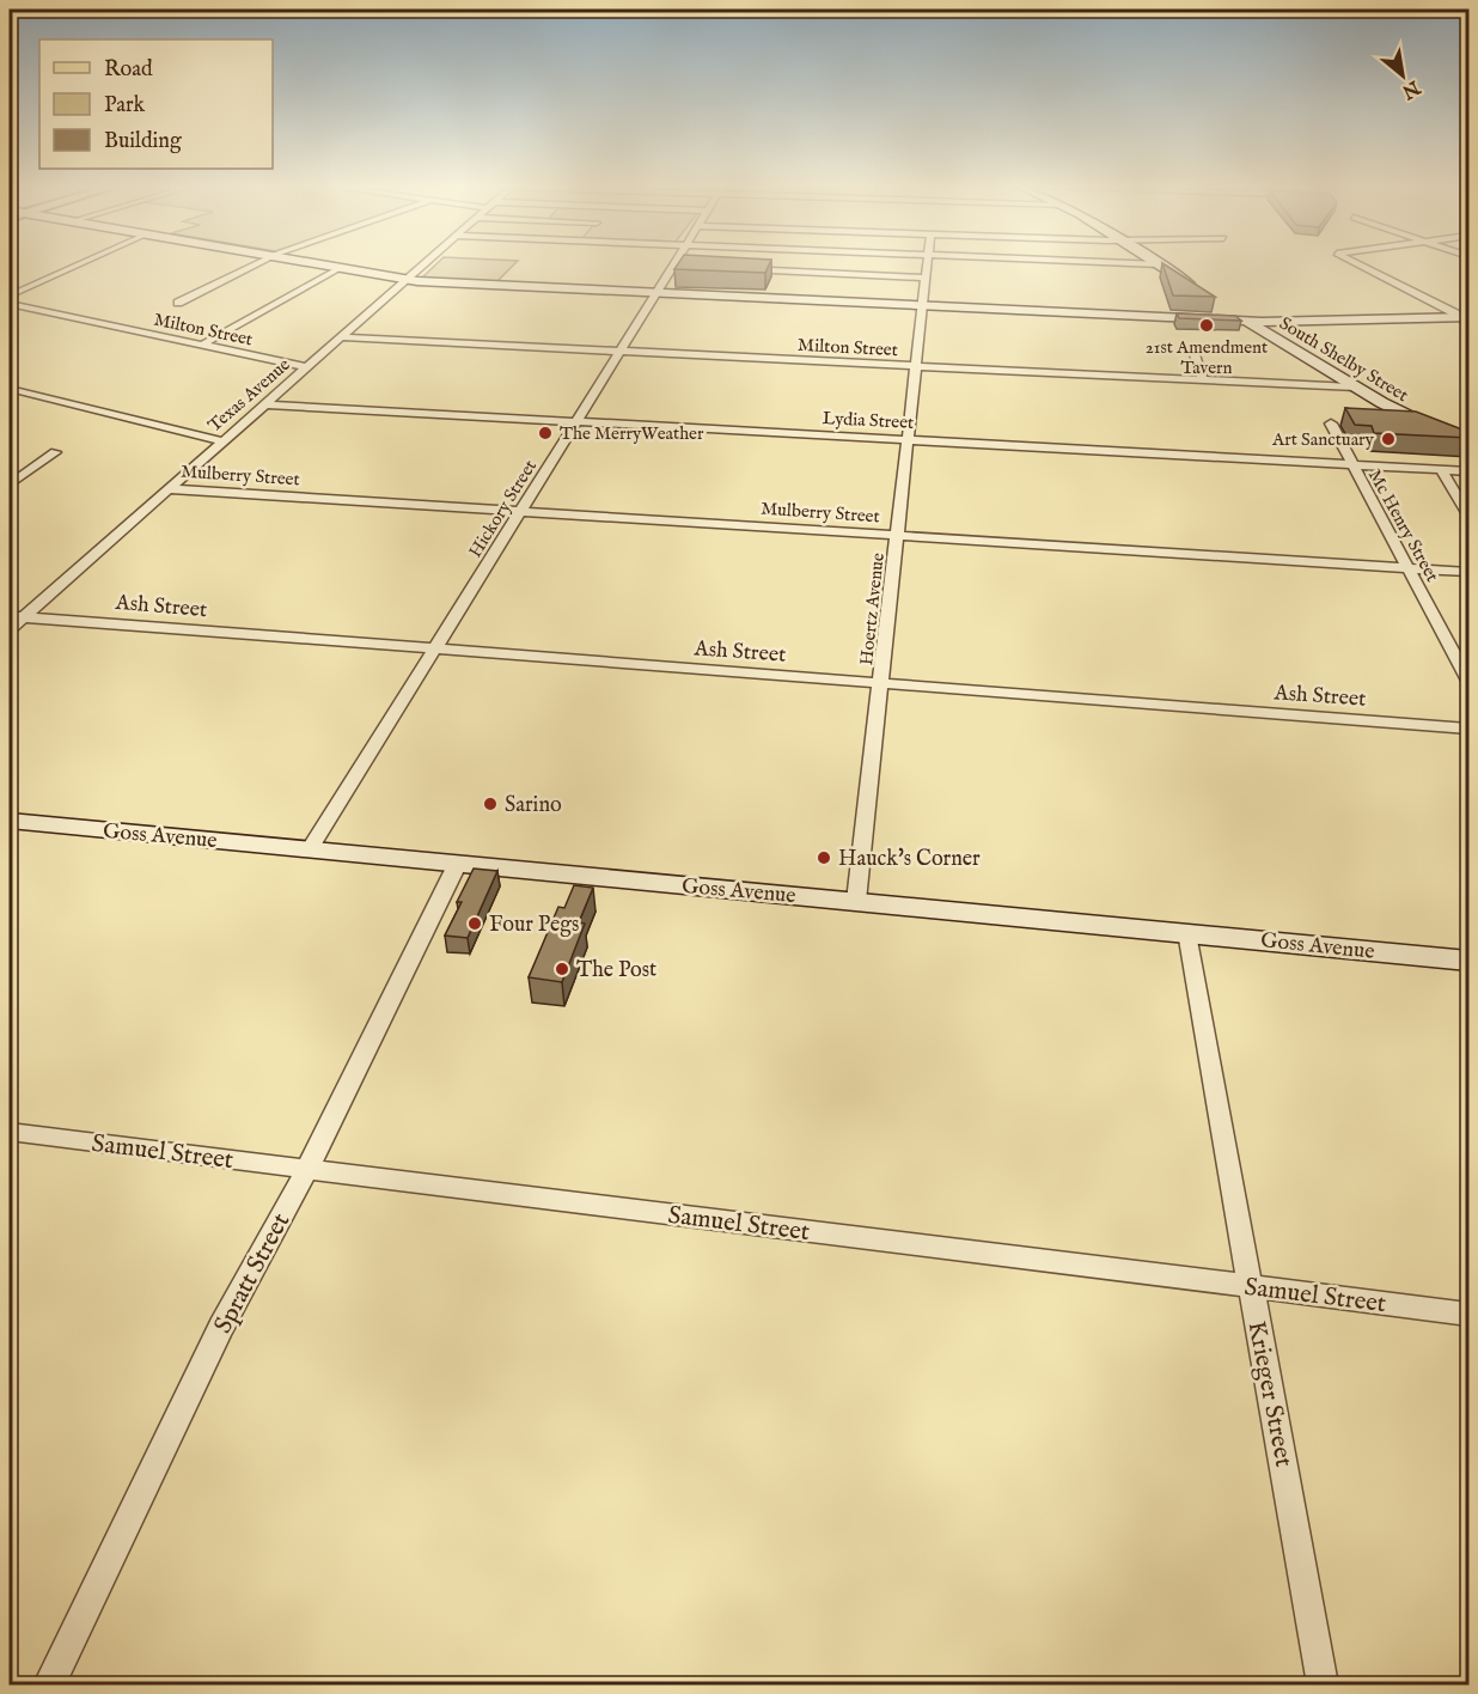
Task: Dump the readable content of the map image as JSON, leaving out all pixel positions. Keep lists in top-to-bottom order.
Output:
{
  "streets": {
    "street": [
      "Milton Street",
      "South Shelby Street",
      "Texas Avenue",
      "Lydia Street",
      "Mulberry Street",
      "Hickory Street",
      "Mc Henry Street",
      "Ash Street",
      "Hoertz Avenue",
      "Goss Avenue",
      "Samuel Street",
      "Spratt Street",
      "Krieger Street"
    ]
  },
  "crossings": [
    ["Milton Street", "South Shelby Street"],
    ["Milton Street", "Texas Avenue"],
    ["Milton Street", "Hickory Street"],
    ["Milton Street", "Hoertz Avenue"],
    ["Texas Avenue", "Lydia Street"],
    ["Texas Avenue", "Mulberry Street"],
    ["Texas Avenue", "Ash Street"],
    ["Lydia Street", "Hickory Street"],
    ["Lydia Street", "Mc Henry Street"],
    ["Lydia Street", "Hoertz Avenue"],
    ["Mulberry Street", "Hickory Street"],
    ["Mulberry Street", "Mc Henry Street"],
    ["Mulberry Street", "Hoertz Avenue"],
    ["Hickory Street", "Ash Street"],
    ["Hickory Street", "Goss Avenue"],
    ["Ash Street", "Hoertz Avenue"],
    ["Hoertz Avenue", "Goss Avenue"],
    ["Goss Avenue", "Spratt Street"],
    ["Goss Avenue", "Krieger Street"],
    ["Samuel Street", "Spratt Street"],
    ["Samuel Street", "Krieger Street"]
  ],
  "places": [
    "21st Amendment Tavern",
    "The MerryWeather",
    "Art Sanctuary",
    "Sarino",
    "Hauck's Corner",
    "Four Pegs",
    "The Post"
  ],
  "legend": ["Road", "Park", "Building"],
  "north": "bottom right"
}
